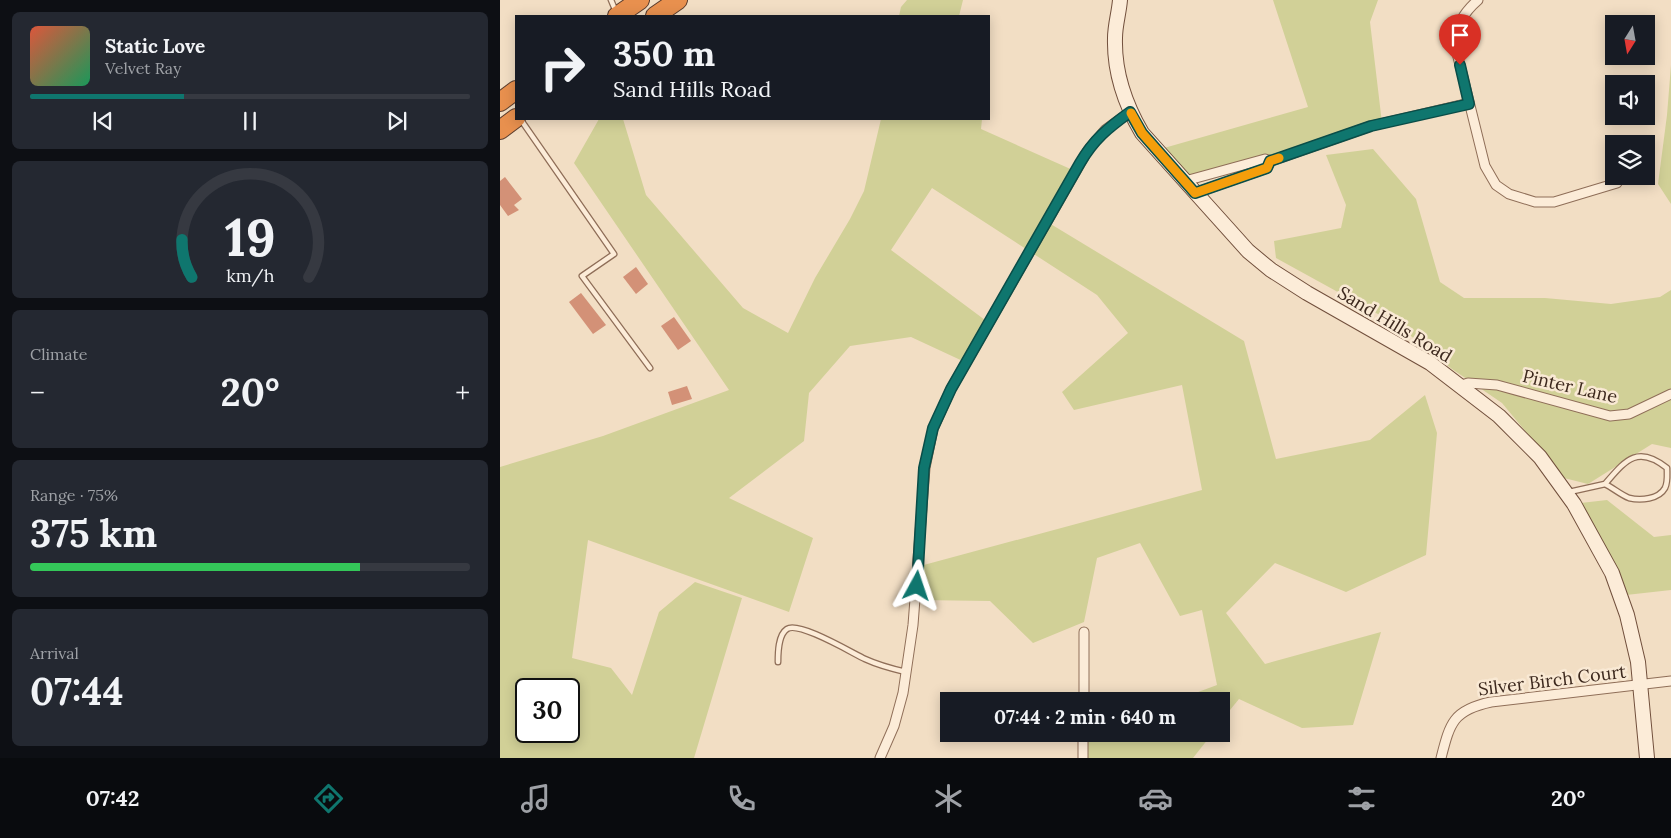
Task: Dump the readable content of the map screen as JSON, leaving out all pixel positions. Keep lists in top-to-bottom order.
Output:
{
  "streets": {
    "street": ["Sand Hills Road", "Pinter Lane", "Silver Birch Court"]
  },
  "crossings": [
    ["Sand Hills Road", "Pinter Lane"],
    ["Sand Hills Road", "Silver Birch Court"]
  ],
  "north": "bottom",
  "page": {
    "turn": ["350 m", "Sand Hills Road"],
    "song": ["Static Love", "Velvet Ray"],
    "tile": [
      "Climate",
      ["Range · 75%", "375 km"],
      ["Arrival", "07:44"]
    ],
    "heat": ["−", "20°", "+"],
    "limit": "30",
    "trip": "07:44 · 2 min · 640 m",
    "tabs": ["07:42", "20°"],
    "gauge": ["19", "km/h"]
  }
}
